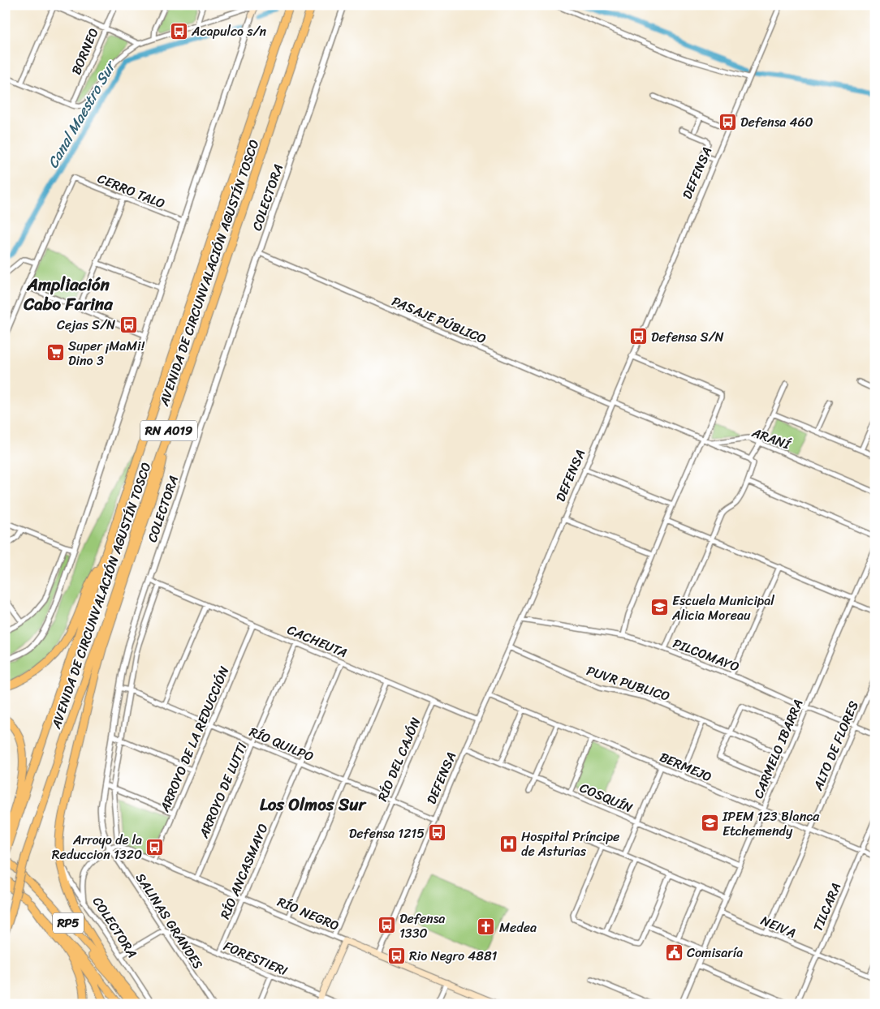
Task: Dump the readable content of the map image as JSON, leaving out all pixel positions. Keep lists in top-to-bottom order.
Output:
{
  "streets": {
    "highway": ["AVENIDA DE CIRCUNVALACIÓN AGUSTÍN TOSCO", "RN A019"],
    "main road": ["RÍO NEGRO", "RP5"],
    "street": [
      "BORNEO",
      "DEFENSA",
      "CERRO TALO",
      "COLECTORA",
      "PASAJE PÚBLICO",
      "ARANÍ",
      "CACHEUTA",
      "PILCOMAYO",
      "PUVR PUBLICO",
      "ARROYO DE LA REDUCCIÓN",
      "RÍO QUILPO",
      "ALTO DE FLORES",
      "CARMELO IBARRA",
      "RÍO DEL CAJÓN",
      "BERMEJO",
      "ARROYO DE LUTTI",
      "COSQUÍN",
      "RÍO ANCASMAYO",
      "TILCARA",
      "SALINAS GRANDES",
      "NEIVA",
      "FORESTIERI"
    ]
  },
  "crossings": [
    ["DEFENSA", "PASAJE PÚBLICO"],
    ["DEFENSA", "ARANÍ"],
    ["DEFENSA", "CACHEUTA"],
    ["DEFENSA", "PILCOMAYO"],
    ["DEFENSA", "PUVR PUBLICO"],
    ["DEFENSA", "RÍO QUILPO"],
    ["DEFENSA", "BERMEJO"],
    ["DEFENSA", "COSQUÍN"],
    ["DEFENSA", "RÍO NEGRO"],
    ["COLECTORA", "PASAJE PÚBLICO"],
    ["COLECTORA", "CACHEUTA"],
    ["COLECTORA", "RÍO QUILPO"],
    ["COLECTORA", "SALINAS GRANDES"],
    ["PASAJE PÚBLICO", "ARANÍ"],
    ["CACHEUTA", "ARROYO DE LA REDUCCIÓN"],
    ["CACHEUTA", "RÍO DEL CAJÓN"],
    ["CACHEUTA", "ARROYO DE LUTTI"],
    ["CACHEUTA", "RÍO ANCASMAYO"],
    ["PILCOMAYO", "ALTO DE FLORES"],
    ["PILCOMAYO", "CARMELO IBARRA"],
    ["PUVR PUBLICO", "CARMELO IBARRA"],
    ["ARROYO DE LA REDUCCIÓN", "RÍO QUILPO"],
    ["ARROYO DE LA REDUCCIÓN", "RÍO NEGRO"],
    ["RÍO QUILPO", "RÍO DEL CAJÓN"],
    ["RÍO QUILPO", "ARROYO DE LUTTI"],
    ["RÍO QUILPO", "RÍO ANCASMAYO"],
    ["ALTO DE FLORES", "BERMEJO"],
    ["ALTO DE FLORES", "NEIVA"],
    ["CARMELO IBARRA", "BERMEJO"],
    ["CARMELO IBARRA", "COSQUÍN"],
    ["CARMELO IBARRA", "NEIVA"],
    ["RÍO DEL CAJÓN", "RÍO NEGRO"],
    ["BERMEJO", "TILCARA"],
    ["ARROYO DE LUTTI", "RÍO NEGRO"],
    ["RÍO ANCASMAYO", "RÍO NEGRO"],
    ["RÍO ANCASMAYO", "FORESTIERI"],
    ["TILCARA", "NEIVA"],
    ["SALINAS GRANDES", "FORESTIERI"]
  ],
  "districts": ["Ampliación Cabo Farina", "Los Olmos Sur"],
  "water": ["Canal Maestro Sur"],
  "places": {
    "bus stop": [
      "Acapulco s/n",
      "Defensa 460",
      "Cejas S/N",
      "Defensa S/N",
      "Defensa 1215",
      "Arroyo de la Reduccion 1320",
      "Defensa 1330",
      "Rio Negro 4881"
    ],
    "supermarket": ["Super ¡MaMi! Dino 3"],
    "school or university": ["Escuela Municipal Alicia Moreau", "IPEM 123 Blanca Etchemendy"],
    "hospital": ["Hospital Príncipe de Asturias"],
    "church": ["Medea"],
    "public building": ["Comisaría"]
  }
}
